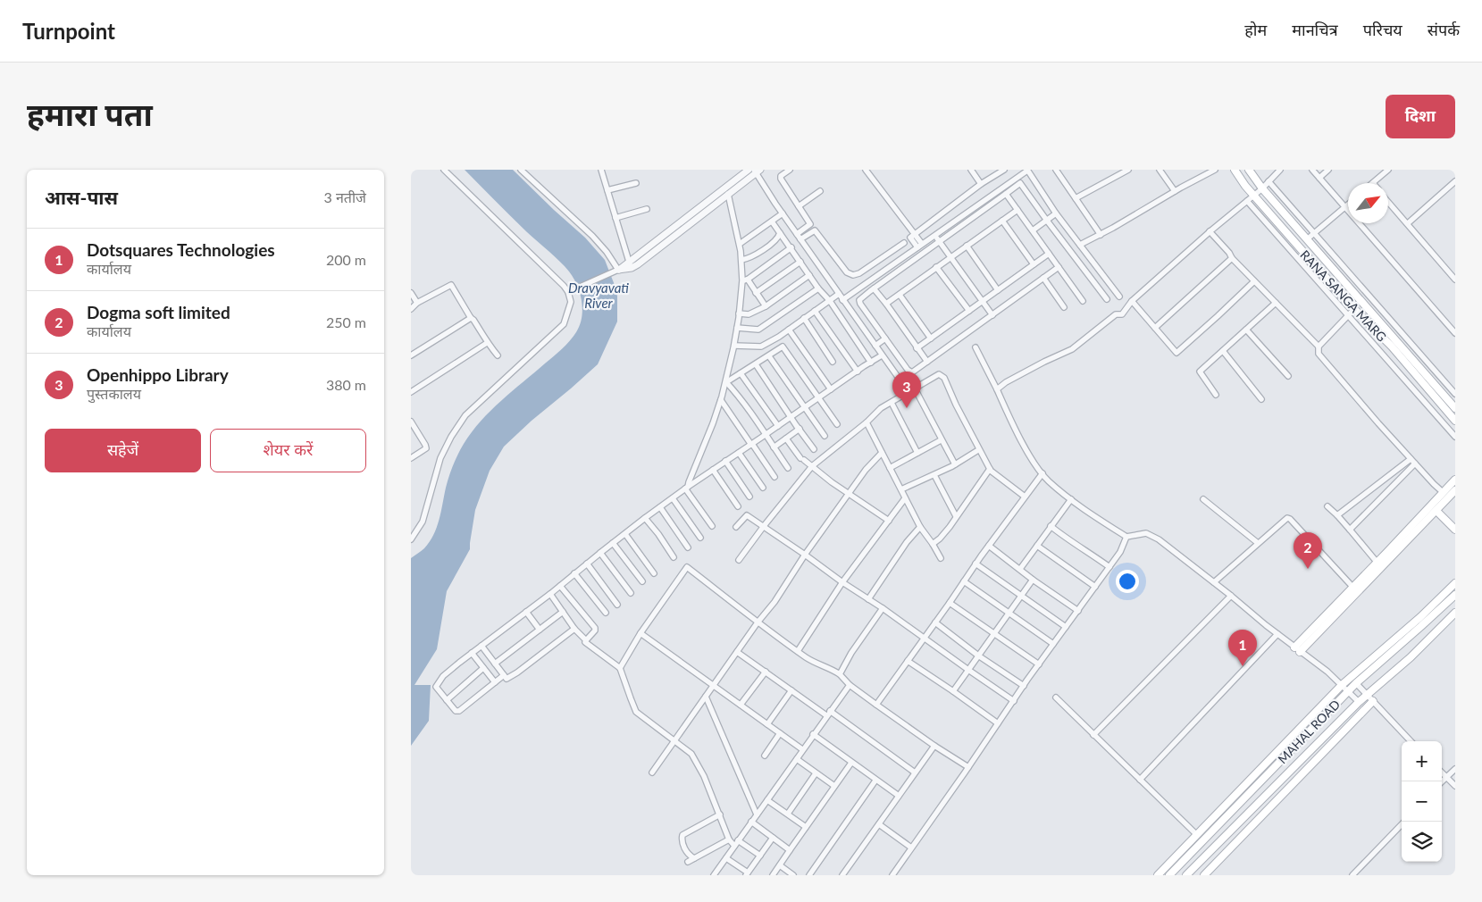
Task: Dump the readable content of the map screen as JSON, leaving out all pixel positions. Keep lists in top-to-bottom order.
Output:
{
  "streets": {
    "main road": ["RANA SANGA MARG", "MAHAL ROAD"]
  },
  "water": ["Dravyavati River"],
  "north": "top right",
  "page": {
    "header": "Turnpoint",
    "nav": [
      "होम",
      "मानचित्र",
      "परिचय",
      "संपर्क"
    ],
    "title": "हमारा पता",
    "buttons": [
      "दिशा",
      ["सहेजें", "शेयर करें"]
    ],
    "heading": ["आस-पास", "3 नतीजे"],
    "list": [
      {
        "mark": "1",
        "name": "Dotsquares Technologies",
        "note": "कार्यालय",
        "value": "200 m"
      },
      {
        "mark": "2",
        "name": "Dogma soft limited",
        "note": "कार्यालय",
        "value": "250 m"
      },
      {
        "mark": "3",
        "name": "Openhippo Library",
        "note": "पुस्तकालय",
        "value": "380 m"
      }
    ],
    "pins": ["3", "2", "1"],
    "map_buttons": ["+", "−"]
  }
}
